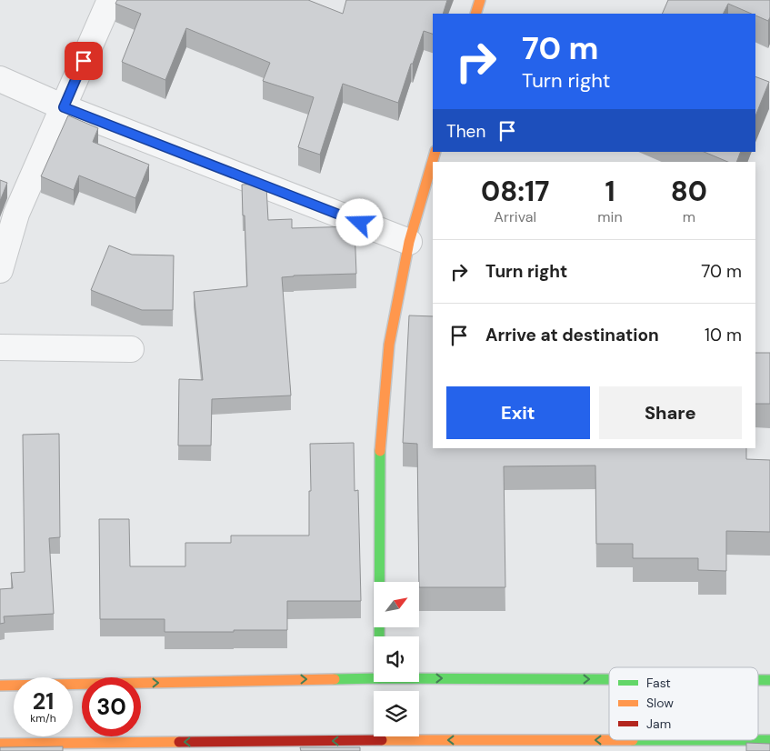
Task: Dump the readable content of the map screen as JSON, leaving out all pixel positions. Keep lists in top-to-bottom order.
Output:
{
  "legend": ["Fast", "Slow", "Jam"],
  "north": "top right",
  "page": {
    "turn": ["70 m", "Turn right"],
    "then": "Then",
    "eta": [
      "08:17",
      "Arrival",
      "1",
      "min",
      "80",
      "m"
    ],
    "list": [
      {
        "name": "Turn right",
        "value": "70 m"
      },
      {
        "name": "Arrive at destination",
        "value": "10 m"
      }
    ],
    "buttons": ["Exit", "Share"],
    "speed": "21 km/h",
    "limit": "30"
  }
}
